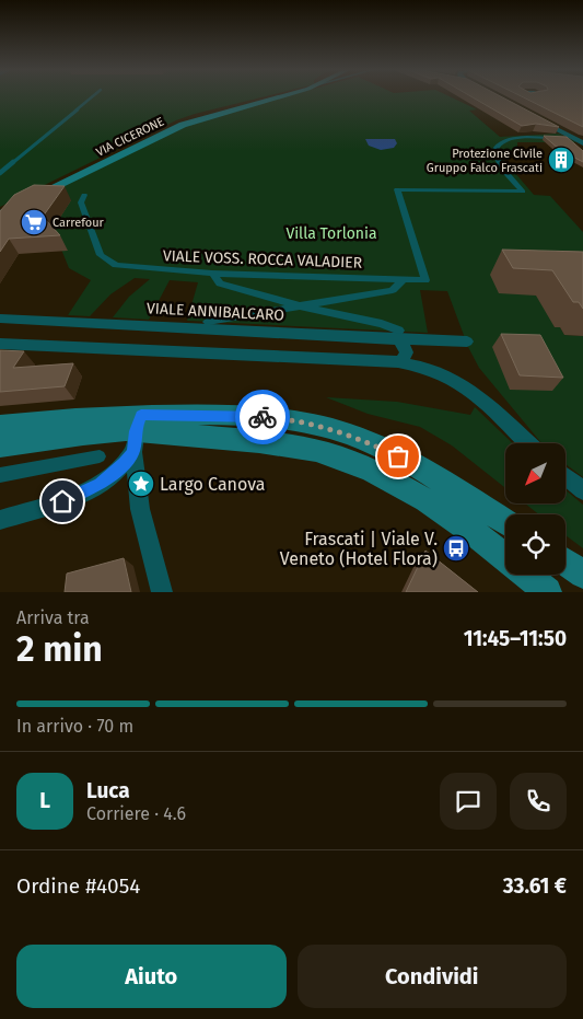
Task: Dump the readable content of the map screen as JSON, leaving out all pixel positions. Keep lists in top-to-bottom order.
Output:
{
  "streets": {
    "main road": ["VIA CICERONE"],
    "street": ["VIALE VOSS. ROCCA VALADIER", "VIALE ANNIBALCARO"]
  },
  "parks": ["Villa Torlonia"],
  "places": {
    "building": ["Protezione Civile Gruppo Falco Frascati"],
    "supermarket": ["Carrefour"],
    "place": ["Largo Canova"],
    "bus stop": ["Frascati | Viale V. Veneto (Hotel Flora)"]
  },
  "north": "bottom left",
  "page": {
    "heading": ["2 min", "Arriva tra", "11:45–11:50"],
    "panel": [
      "Luca",
      "Corriere · 4.6",
      "Ordine #4054",
      "33.61 €"
    ],
    "bar": "In arrivo · 70 m",
    "round": "L",
    "buttons": ["Aiuto", "Condividi"]
  }
}
